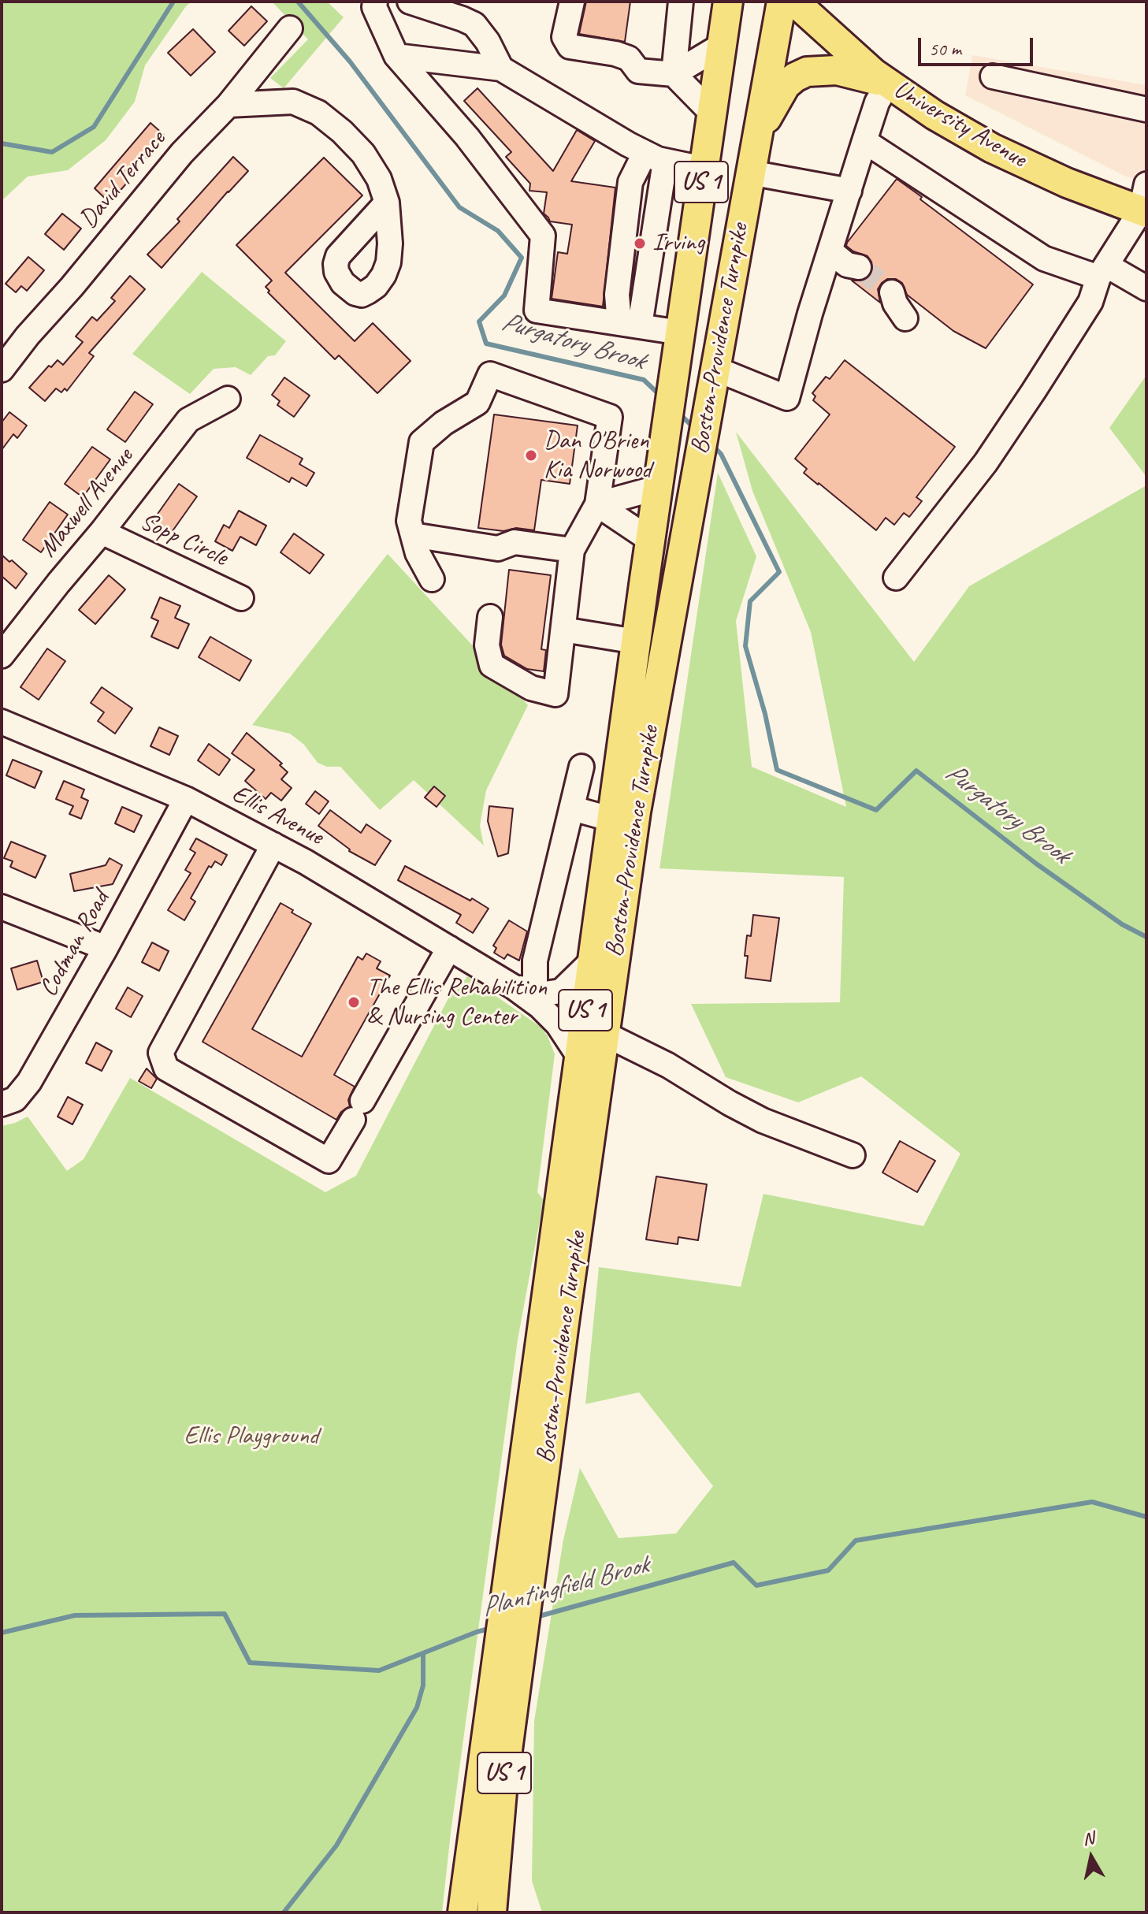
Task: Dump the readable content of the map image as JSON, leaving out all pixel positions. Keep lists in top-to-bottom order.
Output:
{
  "streets": {
    "main road": ["University Avenue", "US 1", "Boston-Providence Turnpike"],
    "street": [
      "David Terrace",
      "Maxwell Avenue",
      "Sopp Circle",
      "Ellis Avenue",
      "Codman Road"
    ]
  },
  "crossings": [
    ["Boston-Providence Turnpike", "Ellis Avenue"],
    ["Maxwell Avenue", "Sopp Circle"],
    ["Ellis Avenue", "Codman Road"]
  ],
  "water": ["Purgatory Brook", "Plantingfield Brook"],
  "parks": ["Ellis Playground"],
  "places": ["Irving", "Dan O'Brien Kia Norwood", "The Ellis Rehabilition & Nursing Center"],
  "scale_bar": "50 m",
  "north": "top"
}
